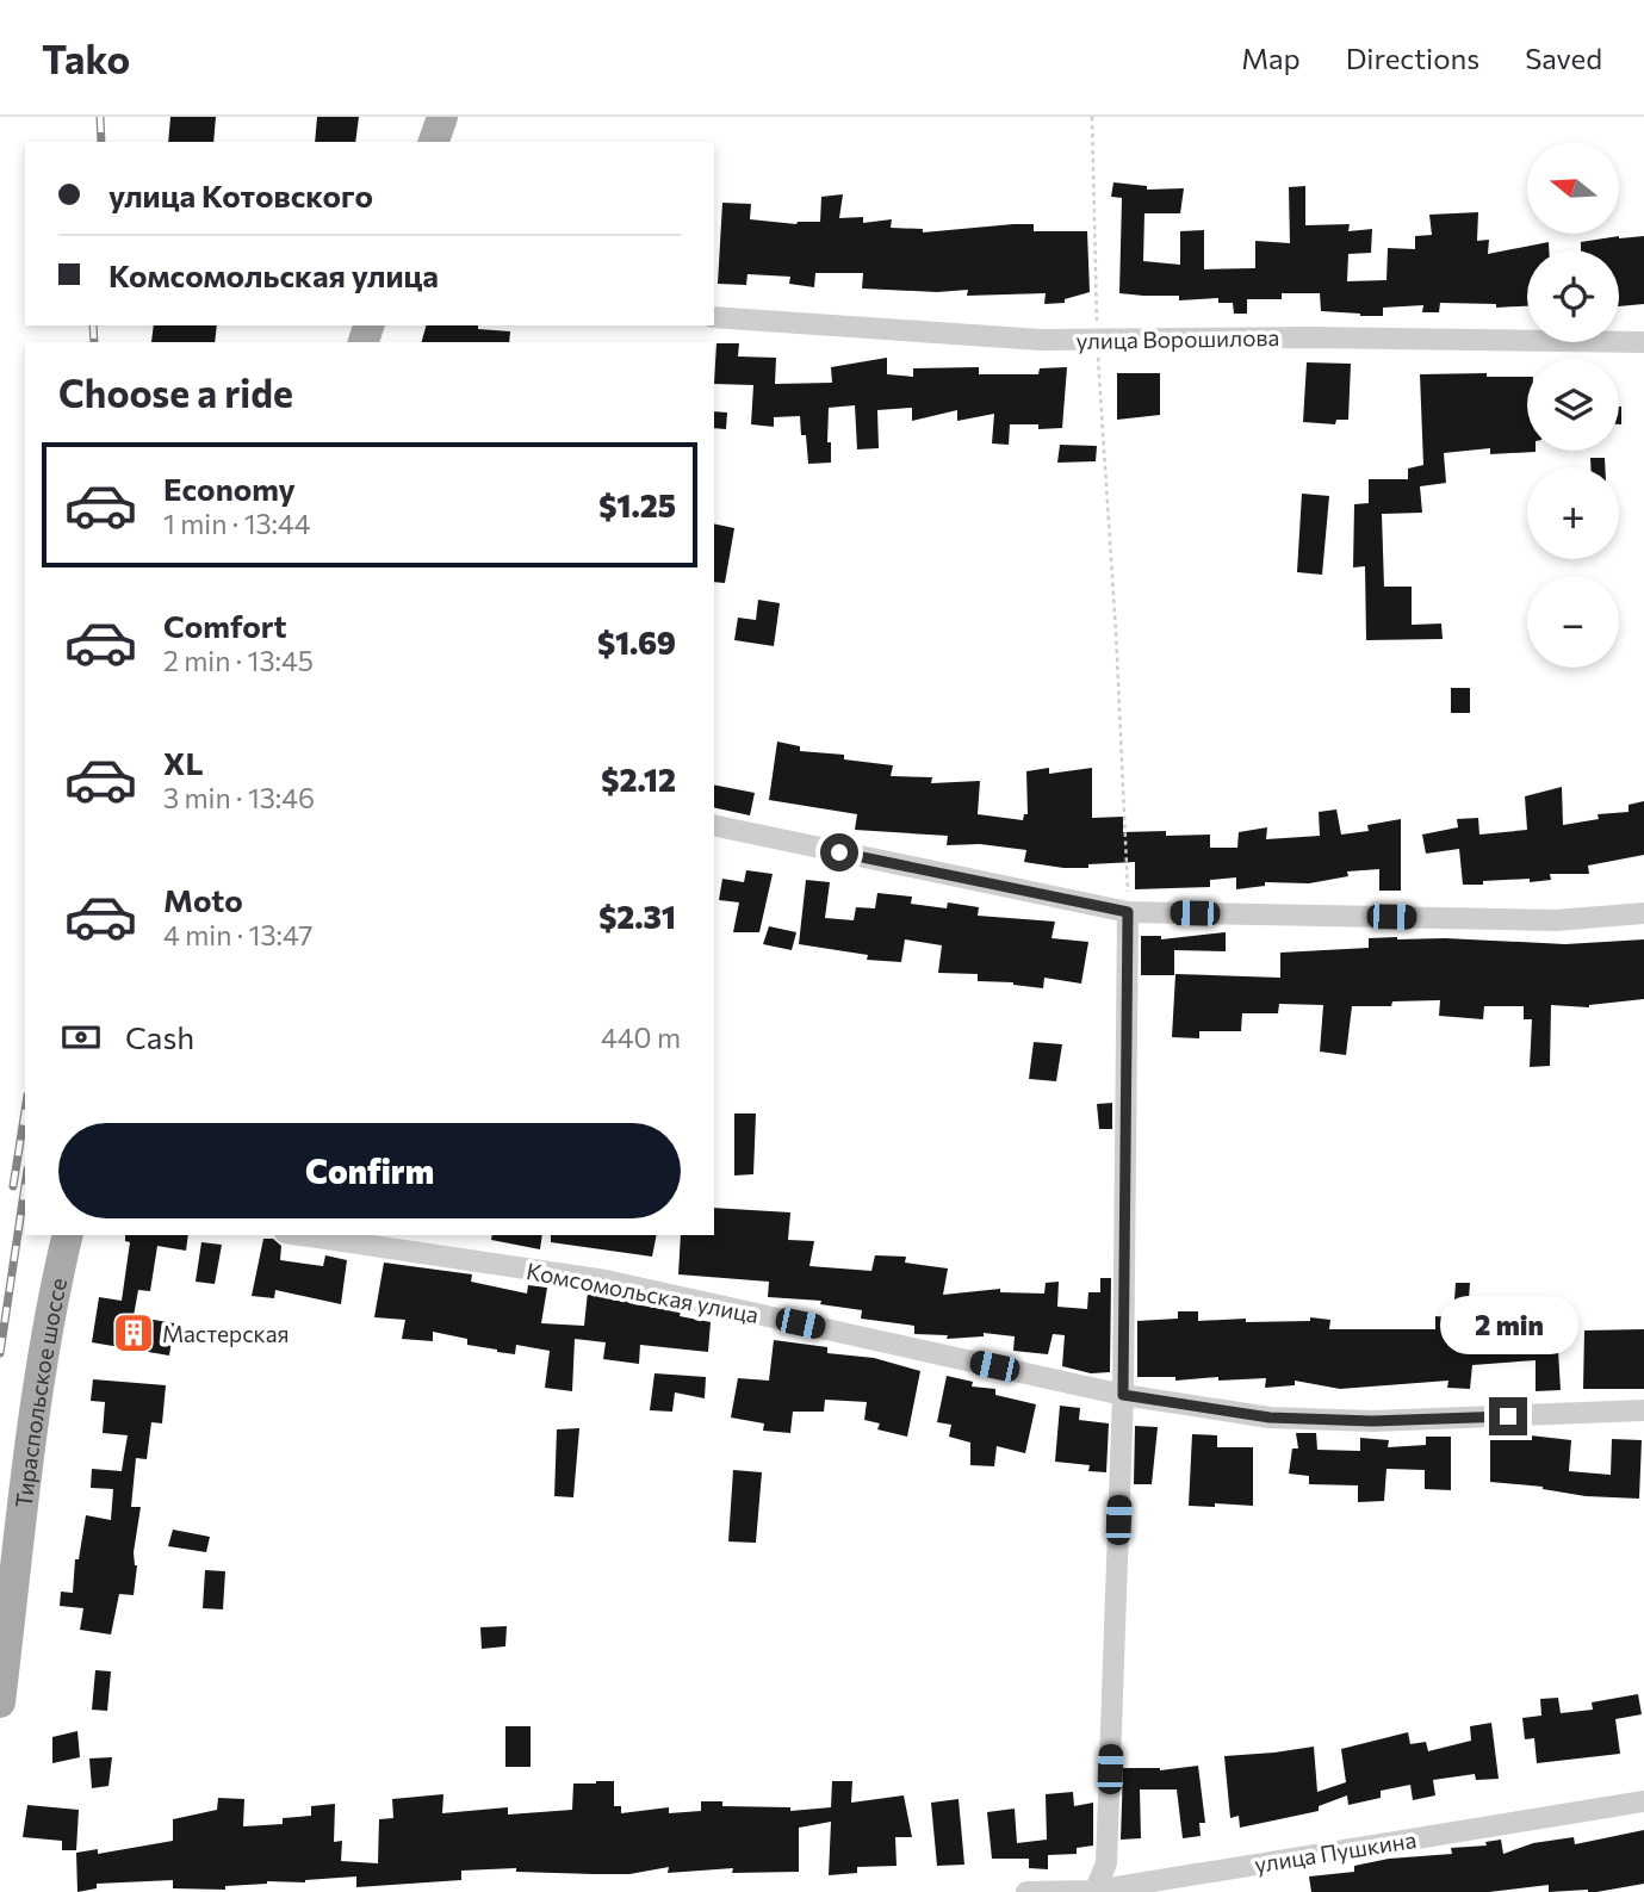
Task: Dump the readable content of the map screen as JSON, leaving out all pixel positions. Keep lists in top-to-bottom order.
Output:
{
  "streets": {
    "main road": ["Тираспольское шоссе"],
    "street": ["улица Ворошилова", "Комсомольская улица", "улица Пушкина"]
  },
  "places": {
    "building": ["Мастерская"]
  },
  "north": "left",
  "page": {
    "header": "Tako",
    "nav": ["Map", "Directions", "Saved"],
    "map_buttons": ["+", "−"],
    "banner": ["улица Котовского", "Комсомольская улица"],
    "heading": "Choose a ride",
    "list": [
      {
        "name": "Economy",
        "note": "1 min · 13:44",
        "value": "$1.25"
      },
      {
        "name": "Comfort",
        "note": "2 min · 13:45",
        "value": "$1.69"
      },
      {
        "name": "XL",
        "note": "3 min · 13:46",
        "value": "$2.12"
      },
      {
        "name": "Moto",
        "note": "4 min · 13:47",
        "value": "$2.31"
      }
    ],
    "pay": ["Cash", "440 m"],
    "buttons": "Confirm",
    "bubble": "2 min"
  }
}
